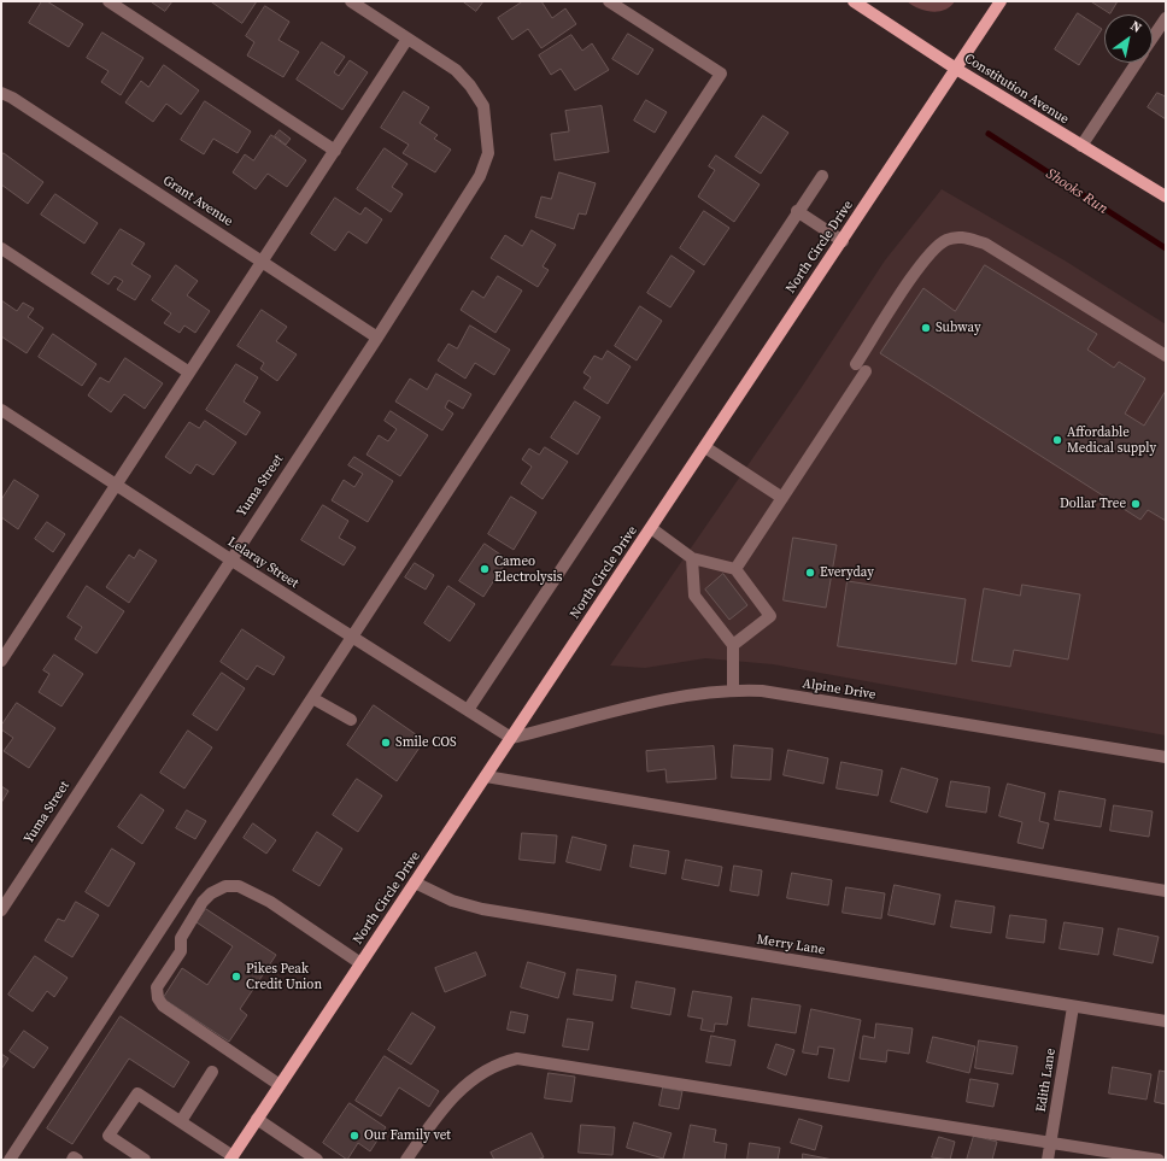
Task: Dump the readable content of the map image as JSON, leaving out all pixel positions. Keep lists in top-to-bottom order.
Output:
{
  "streets": {
    "main road": ["Constitution Avenue", "North Circle Drive"],
    "street": [
      "Grant Avenue",
      "Yuma Street",
      "Lelaray Street",
      "Alpine Drive",
      "Merry Lane",
      "Edith Lane"
    ]
  },
  "crossings": [
    ["Constitution Avenue", "North Circle Drive"],
    ["Grant Avenue", "Yuma Street"],
    ["North Circle Drive", "Lelaray Street"],
    ["North Circle Drive", "Alpine Drive"],
    ["North Circle Drive", "Merry Lane"],
    ["Yuma Street", "Lelaray Street"],
    ["Lelaray Street", "Alpine Drive"],
    ["Merry Lane", "Edith Lane"]
  ],
  "water": ["Shooks Run"],
  "places": [
    "Subway",
    "Affordable Medical supply",
    "Dollar Tree",
    "Cameo Electrolysis",
    "Everyday",
    "Smile COS",
    "Pikes Peak Credit Union",
    "Our Family vet"
  ],
  "north": "top right"
}
